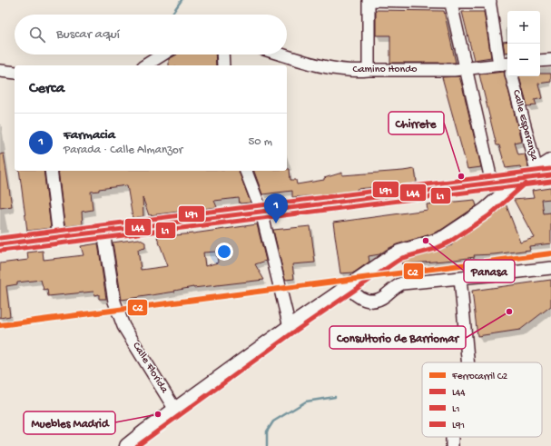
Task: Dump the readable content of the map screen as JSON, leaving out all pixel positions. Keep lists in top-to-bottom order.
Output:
{
  "streets": {
    "street": ["Camino Hondo", "Calle Esperanza", "Calle Florida"]
  },
  "crossings": [
    ["Camino Hondo", "Calle Esperanza"]
  ],
  "places": [
    "Chirrete",
    "Panasa",
    "Consultorio de Barriomar",
    "Muebles Madrid"
  ],
  "lines": [
    "transit line L91",
    "transit line L44",
    "transit line L1",
    "rail line C2"
  ],
  "legend": [
    "Ferrocarril C2",
    "L44",
    "L1",
    "L91"
  ],
  "page": {
    "map_buttons": ["+", "−"],
    "search": "Buscar aquí",
    "heading": "Cerca",
    "list": [
      {
        "mark": "1",
        "name": "Farmacia",
        "note": "Parada · Calle Almanzor",
        "value": "50 m"
      }
    ],
    "pins": "1"
  }
}
